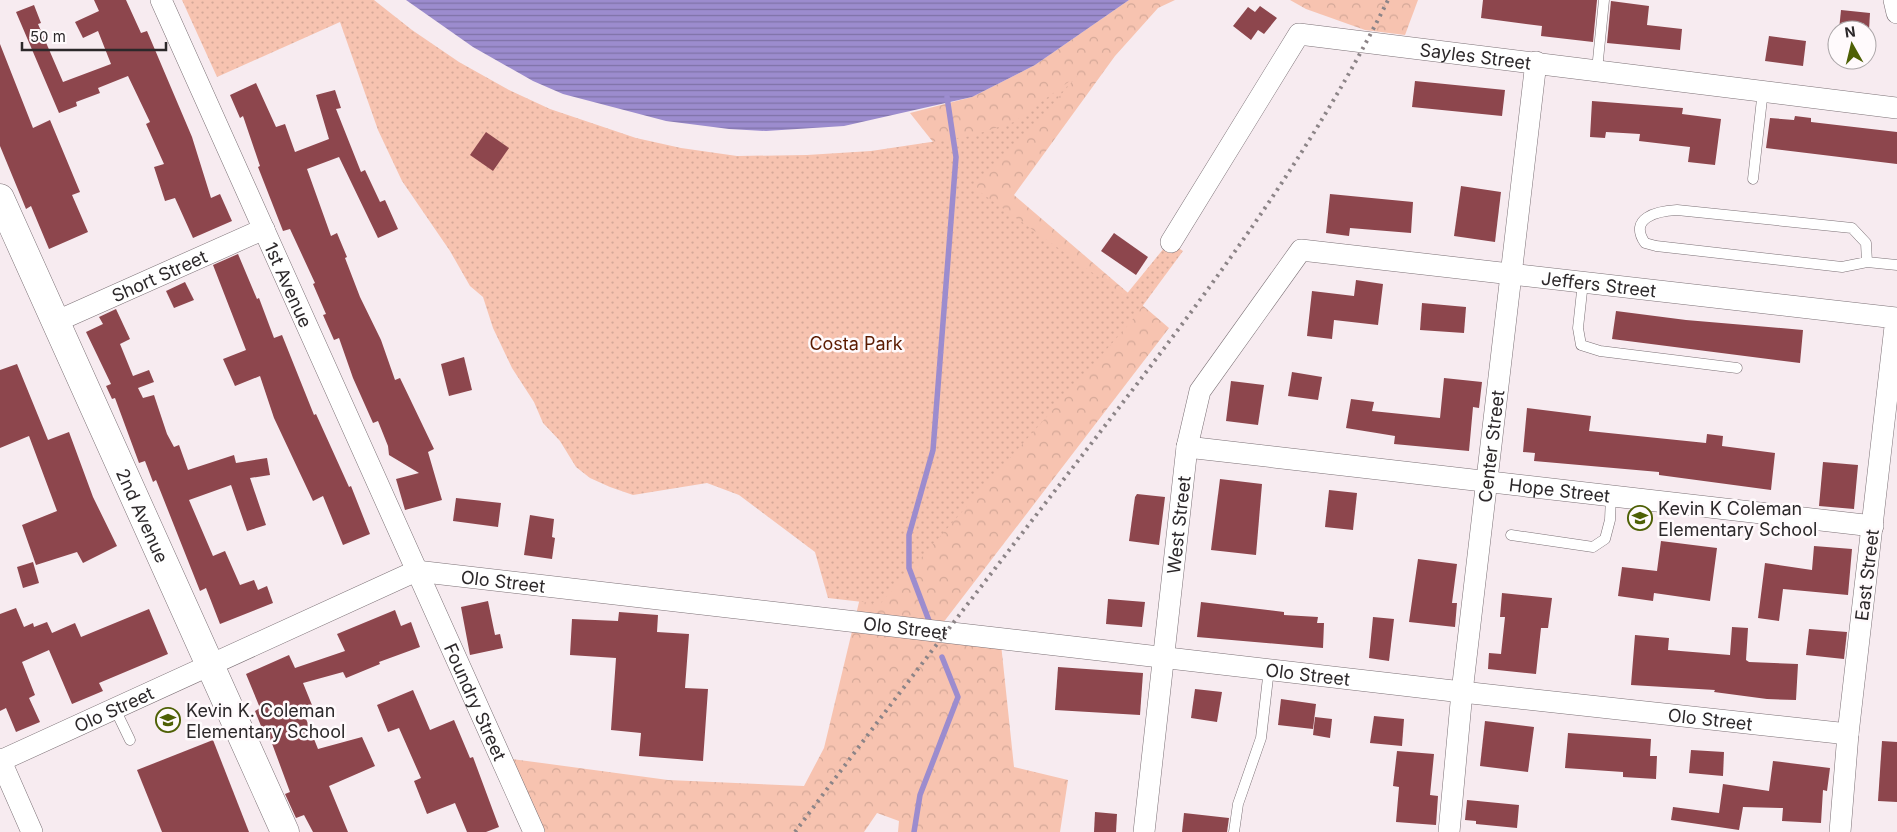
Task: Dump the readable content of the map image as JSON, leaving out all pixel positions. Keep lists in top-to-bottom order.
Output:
{
  "streets": {
    "street": [
      "Sayles Street",
      "Short Street",
      "Jeffers Street",
      "1st Avenue",
      "Center Street",
      "Hope Street",
      "2nd Avenue",
      "West Street",
      "East Street",
      "Olo Street",
      "Foundry Street"
    ]
  },
  "crossings": [
    ["Sayles Street", "Center Street"],
    ["Short Street", "1st Avenue"],
    ["Short Street", "2nd Avenue"],
    ["Jeffers Street", "Center Street"],
    ["Jeffers Street", "West Street"],
    ["Jeffers Street", "East Street"],
    ["1st Avenue", "Olo Street"],
    ["1st Avenue", "Foundry Street"],
    ["Center Street", "Hope Street"],
    ["Center Street", "Olo Street"],
    ["Hope Street", "West Street"],
    ["Hope Street", "East Street"],
    ["2nd Avenue", "Olo Street"],
    ["West Street", "Olo Street"],
    ["East Street", "Olo Street"],
    ["Olo Street", "Foundry Street"]
  ],
  "parks": ["Costa Park"],
  "places": {
    "school or university": ["Kevin K Coleman Elementary School", "Kevin K. Coleman Elementary School"]
  },
  "scale_bar": "50 m",
  "north": "top"
}
